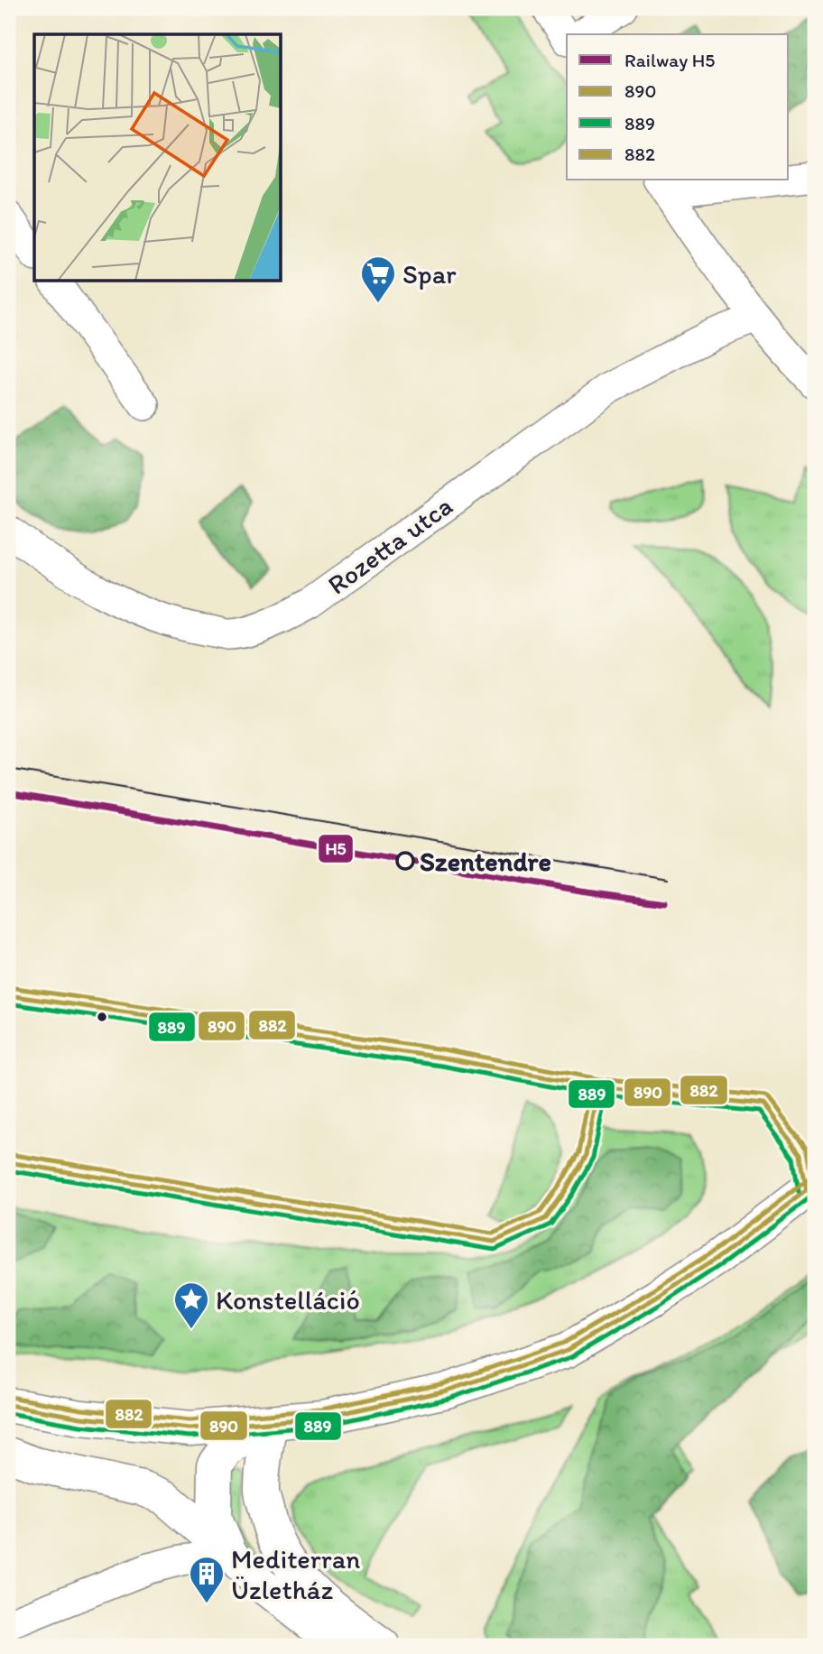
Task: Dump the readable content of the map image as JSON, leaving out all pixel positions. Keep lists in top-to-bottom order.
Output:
{
  "streets": {
    "street": ["Rozetta utca"]
  },
  "places": {
    "supermarket": ["Spar"],
    "other": ["Szentendre"],
    "place": ["Konstelláció"],
    "building": ["Mediterran Üzletház"]
  },
  "lines": [
    "rail line H5",
    "transit line 882",
    "transit line 890",
    "transit line 889"
  ],
  "legend": [
    "Railway H5",
    "890",
    "889",
    "882"
  ]
}
